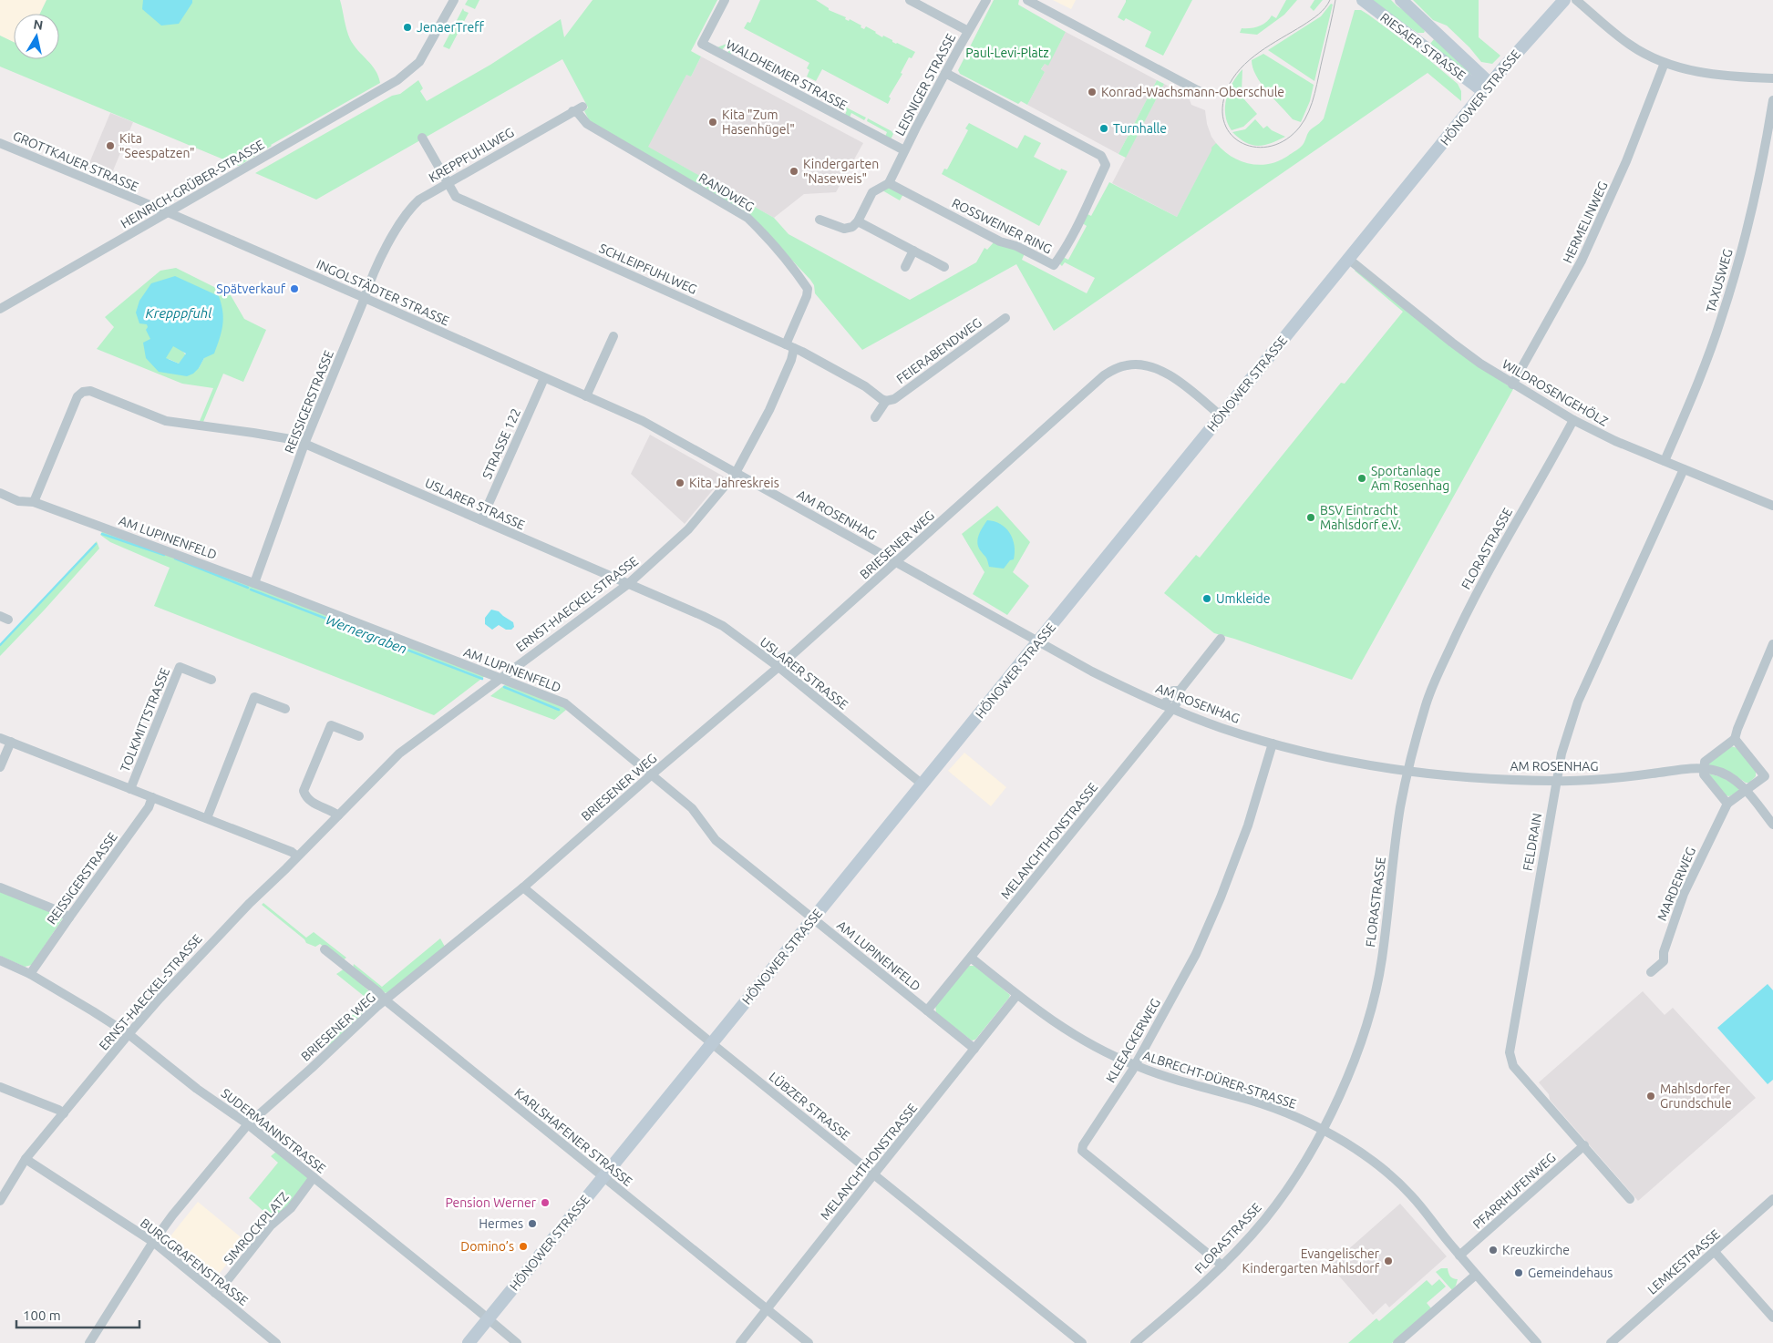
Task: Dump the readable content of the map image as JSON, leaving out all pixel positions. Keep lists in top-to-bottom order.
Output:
{
  "streets": {
    "main road": ["RIESAER STRASSE", "HÖNOWER STRASSE"],
    "street": [
      "WALDHEIMER STRASSE",
      "LEISNIGER STRASSE",
      "KREPPFUHLWEG",
      "GROTTKAUER STRASSE",
      "HEINRICH-GRÜBER-STRASSE",
      "RANDWEG",
      "HERMELINWEG",
      "ROSSWEINER RING",
      "SCHLEIPFUHLWEG",
      "TAXUSWEG",
      "INGOLSTÄDTER STRASSE",
      "FEIERABENDWEG",
      "WILDROSENGEHÖLZ",
      "REISSIGERSTRASSE",
      "STRASSE 122",
      "USLARER STRASSE",
      "AM ROSENHAG",
      "AM LUPINENFELD",
      "BRIESENER WEG",
      "FLORASTRASSE",
      "ERNST-HAECKEL-STRASSE",
      "TOLKMITTSTRASSE",
      "MELANCHTHONSTRASSE",
      "FELDRAIN",
      "MARDERWEG",
      "KLEEACKERWEG",
      "ALBRECHT-DÜRER-STRASSE",
      "LÜBZER STRASSE",
      "SUDERMANNSTRASSE",
      "KARLSHAFENER STRASSE",
      "PFARRHUFENWEG",
      "SIMROCKPLATZ",
      "BURGGRAFENSTRASSE",
      "LEMKESTRASSE"
    ]
  },
  "crossings": [
    ["RIESAER STRASSE", "HÖNOWER STRASSE"],
    ["WALDHEIMER STRASSE", "LEISNIGER STRASSE"],
    ["LEISNIGER STRASSE", "ROSSWEINER RING"],
    ["HÖNOWER STRASSE", "WILDROSENGEHÖLZ"],
    ["HÖNOWER STRASSE", "USLARER STRASSE"],
    ["HÖNOWER STRASSE", "AM ROSENHAG"],
    ["HÖNOWER STRASSE", "AM LUPINENFELD"],
    ["HÖNOWER STRASSE", "BRIESENER WEG"],
    ["HÖNOWER STRASSE", "LÜBZER STRASSE"],
    ["HÖNOWER STRASSE", "SUDERMANNSTRASSE"],
    ["HÖNOWER STRASSE", "KARLSHAFENER STRASSE"],
    ["KREPPFUHLWEG", "RANDWEG"],
    ["KREPPFUHLWEG", "SCHLEIPFUHLWEG"],
    ["KREPPFUHLWEG", "REISSIGERSTRASSE"],
    ["GROTTKAUER STRASSE", "HEINRICH-GRÜBER-STRASSE"],
    ["GROTTKAUER STRASSE", "INGOLSTÄDTER STRASSE"],
    ["HEINRICH-GRÜBER-STRASSE", "INGOLSTÄDTER STRASSE"],
    ["RANDWEG", "SCHLEIPFUHLWEG"],
    ["RANDWEG", "ERNST-HAECKEL-STRASSE"],
    ["HERMELINWEG", "WILDROSENGEHÖLZ"],
    ["SCHLEIPFUHLWEG", "FEIERABENDWEG"],
    ["SCHLEIPFUHLWEG", "ERNST-HAECKEL-STRASSE"],
    ["TAXUSWEG", "WILDROSENGEHÖLZ"],
    ["INGOLSTÄDTER STRASSE", "REISSIGERSTRASSE"],
    ["INGOLSTÄDTER STRASSE", "STRASSE 122"],
    ["INGOLSTÄDTER STRASSE", "AM ROSENHAG"],
    ["INGOLSTÄDTER STRASSE", "ERNST-HAECKEL-STRASSE"],
    ["WILDROSENGEHÖLZ", "FLORASTRASSE"],
    ["WILDROSENGEHÖLZ", "FELDRAIN"],
    ["REISSIGERSTRASSE", "USLARER STRASSE"],
    ["REISSIGERSTRASSE", "AM LUPINENFELD"],
    ["REISSIGERSTRASSE", "TOLKMITTSTRASSE"],
    ["REISSIGERSTRASSE", "SUDERMANNSTRASSE"],
    ["STRASSE 122", "USLARER STRASSE"],
    ["USLARER STRASSE", "AM LUPINENFELD"],
    ["USLARER STRASSE", "BRIESENER WEG"],
    ["USLARER STRASSE", "ERNST-HAECKEL-STRASSE"],
    ["AM ROSENHAG", "BRIESENER WEG"],
    ["AM ROSENHAG", "FLORASTRASSE"],
    ["AM ROSENHAG", "ERNST-HAECKEL-STRASSE"],
    ["AM ROSENHAG", "MELANCHTHONSTRASSE"],
    ["AM ROSENHAG", "FELDRAIN"],
    ["AM ROSENHAG", "KLEEACKERWEG"],
    ["AM LUPINENFELD", "BRIESENER WEG"],
    ["AM LUPINENFELD", "ERNST-HAECKEL-STRASSE"],
    ["AM LUPINENFELD", "MELANCHTHONSTRASSE"],
    ["BRIESENER WEG", "LÜBZER STRASSE"],
    ["BRIESENER WEG", "SUDERMANNSTRASSE"],
    ["BRIESENER WEG", "KARLSHAFENER STRASSE"],
    ["BRIESENER WEG", "BURGGRAFENSTRASSE"],
    ["FLORASTRASSE", "KLEEACKERWEG"],
    ["FLORASTRASSE", "ALBRECHT-DÜRER-STRASSE"],
    ["ERNST-HAECKEL-STRASSE", "TOLKMITTSTRASSE"],
    ["ERNST-HAECKEL-STRASSE", "SUDERMANNSTRASSE"],
    ["ERNST-HAECKEL-STRASSE", "BURGGRAFENSTRASSE"],
    ["MELANCHTHONSTRASSE", "ALBRECHT-DÜRER-STRASSE"],
    ["MELANCHTHONSTRASSE", "LÜBZER STRASSE"],
    ["MELANCHTHONSTRASSE", "KARLSHAFENER STRASSE"],
    ["FELDRAIN", "PFARRHUFENWEG"],
    ["KLEEACKERWEG", "ALBRECHT-DÜRER-STRASSE"],
    ["ALBRECHT-DÜRER-STRASSE", "PFARRHUFENWEG"],
    ["SUDERMANNSTRASSE", "SIMROCKPLATZ"],
    ["SIMROCKPLATZ", "BURGGRAFENSTRASSE"]
  ],
  "water": ["Krepppfuhl", "Wernergraben"],
  "parks": ["Paul-Levi-Platz"],
  "places": [
    "JenaerTreff",
    "Konrad-Wachsmann-Oberschule",
    "Kita \"Zum Hasenhügel\"",
    "Turnhalle",
    "Kita \"Seespatzen\"",
    "Kindergarten \"Naseweis\"",
    "Spätverkauf",
    "Sportanlage Am Rosenhag",
    "Kita Jahreskreis",
    "BSV Eintracht Mahlsdorf e.V.",
    "Umkleide",
    "Mahlsdorfer Grundschule",
    "Pension Werner",
    "Hermes",
    "Domino’s",
    "Kreuzkirche",
    "Evangelischer Kindergarten Mahlsdorf",
    "Gemeindehaus"
  ],
  "scale_bar": "100 m",
  "north": "top"
}
